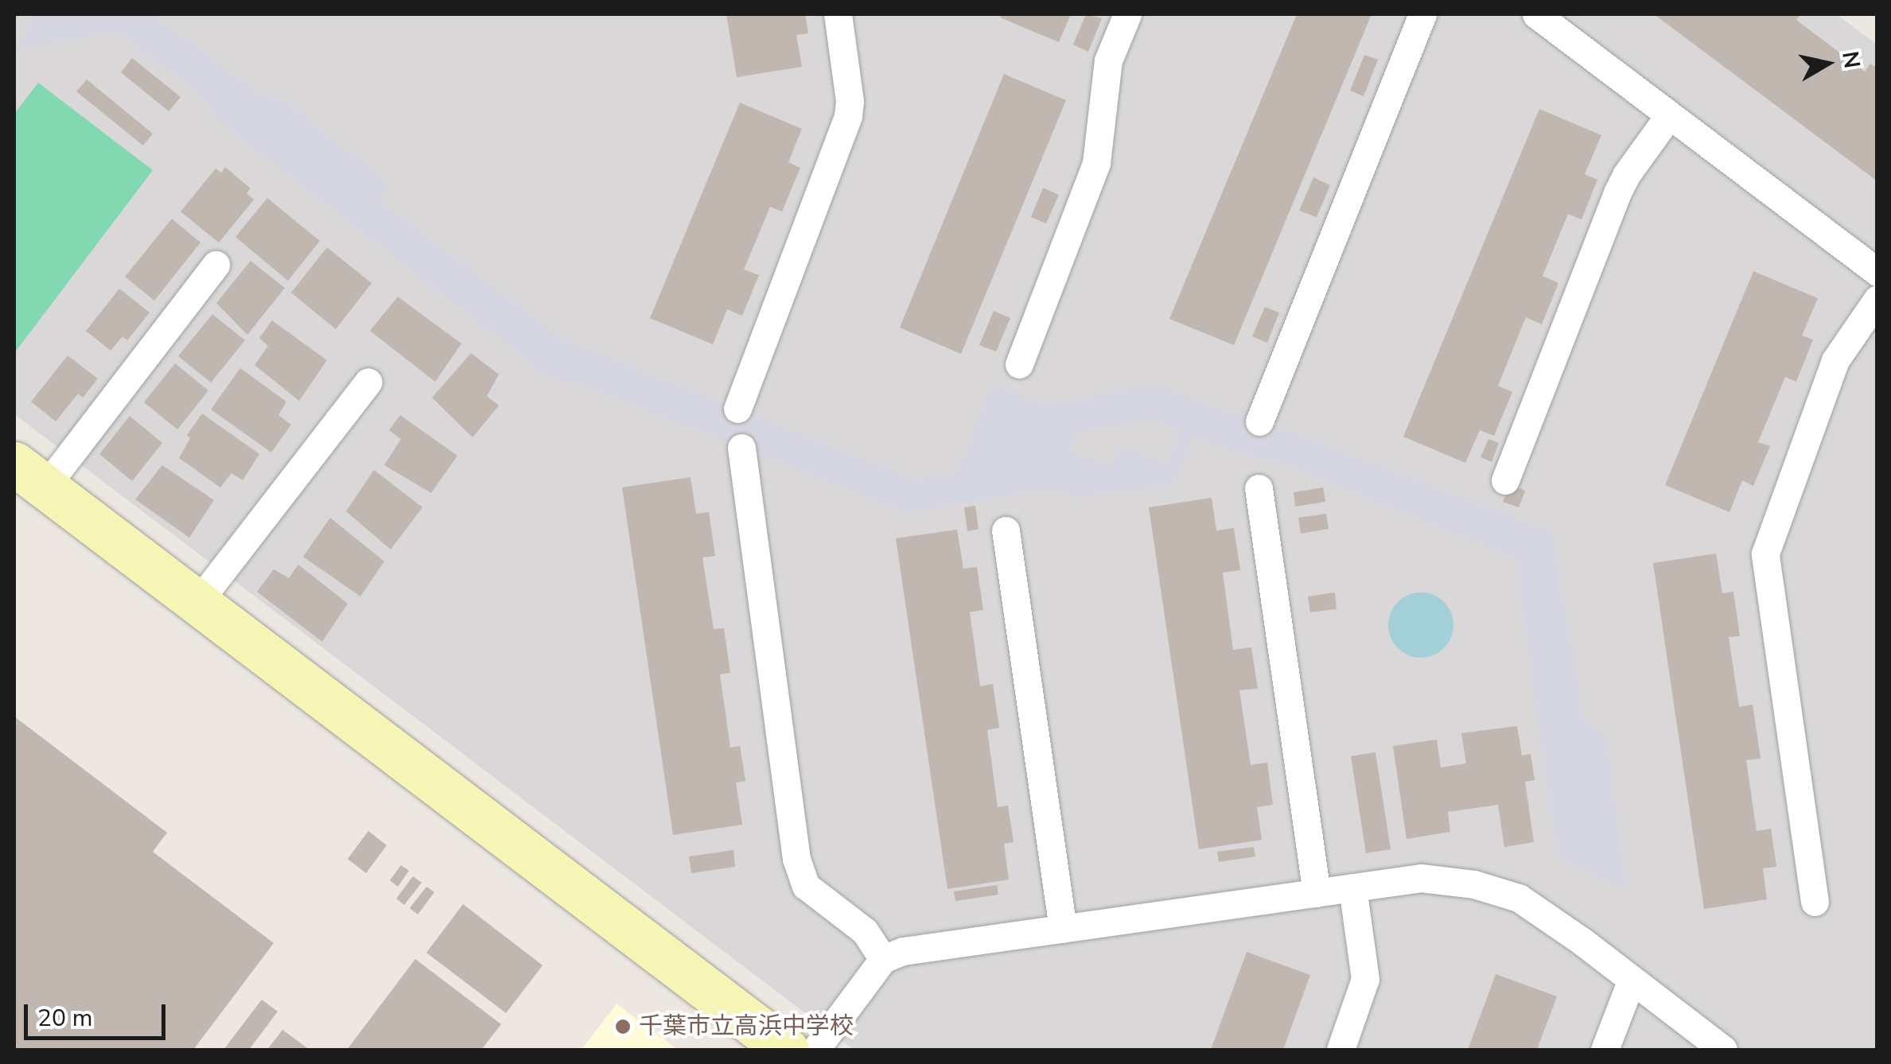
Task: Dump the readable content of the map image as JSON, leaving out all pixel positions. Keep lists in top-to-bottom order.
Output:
{
  "places": ["千葉市立高浜中学校"],
  "scale_bar": "20 m",
  "north": "right"
}
